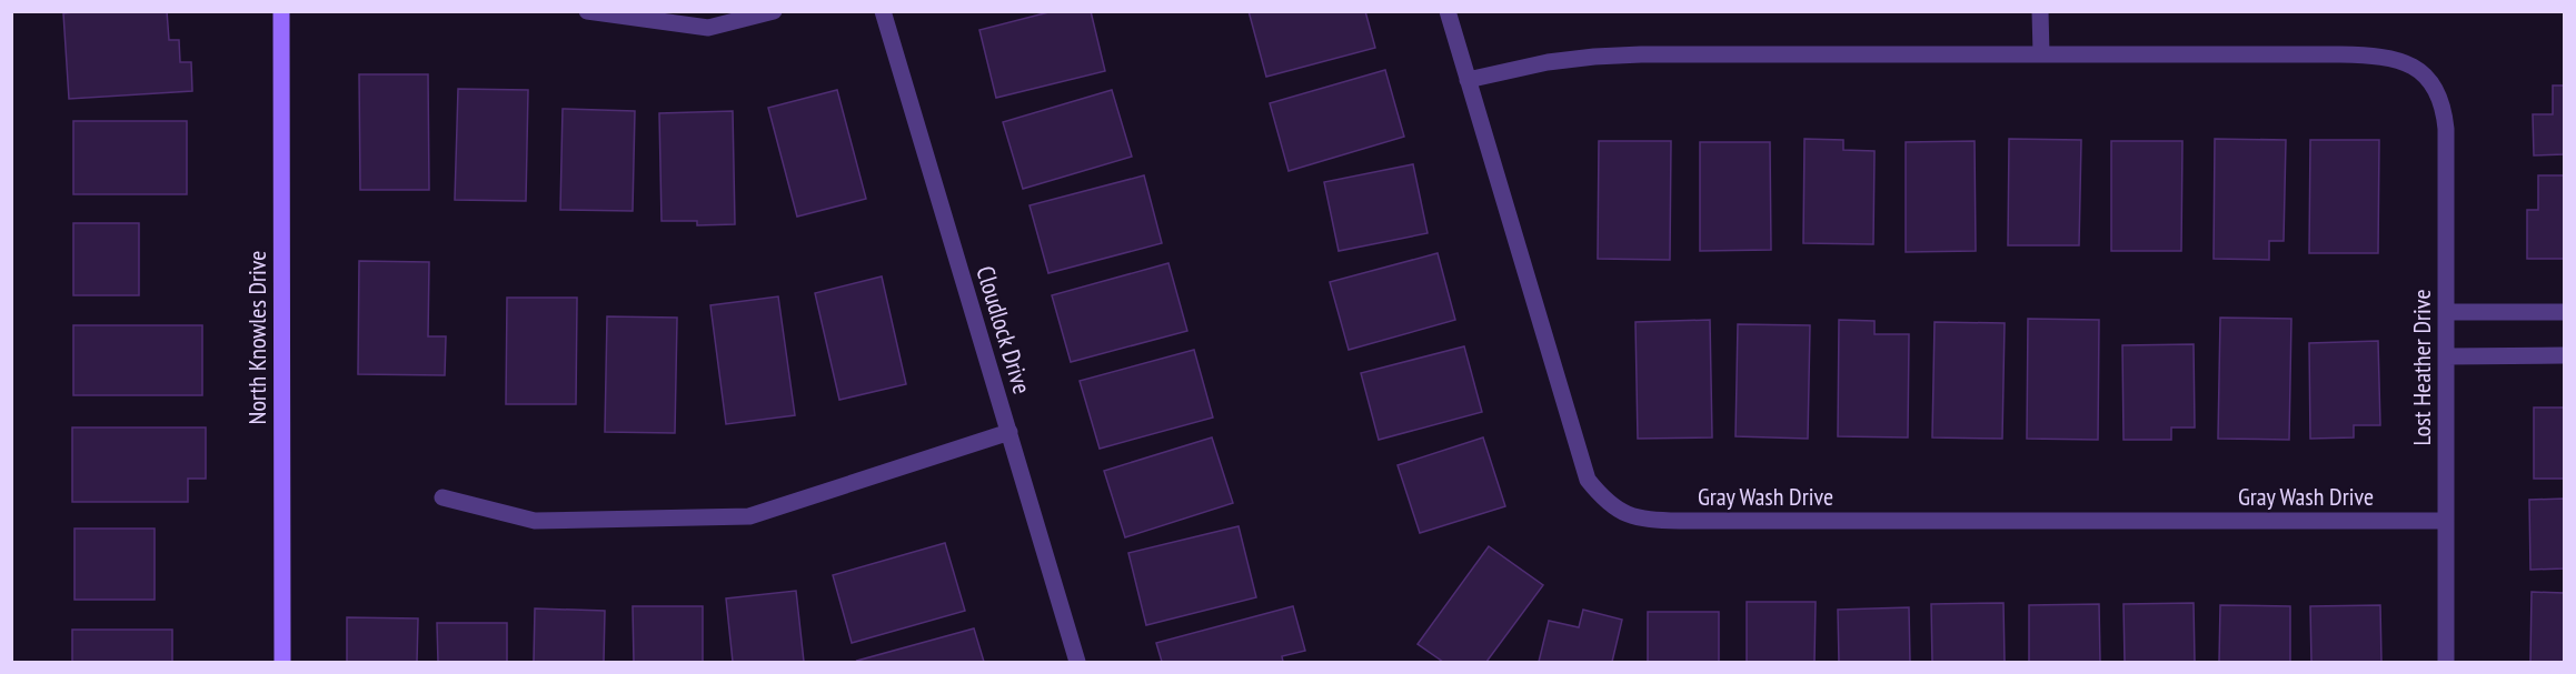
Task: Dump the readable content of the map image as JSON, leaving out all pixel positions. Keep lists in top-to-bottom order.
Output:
{
  "streets": {
    "street": [
      "Cloudlock Drive",
      "North Knowles Drive",
      "Lost Heather Drive",
      "Gray Wash Drive"
    ]
  },
  "crossings": [
    ["Lost Heather Drive", "Gray Wash Drive"]
  ]
}
